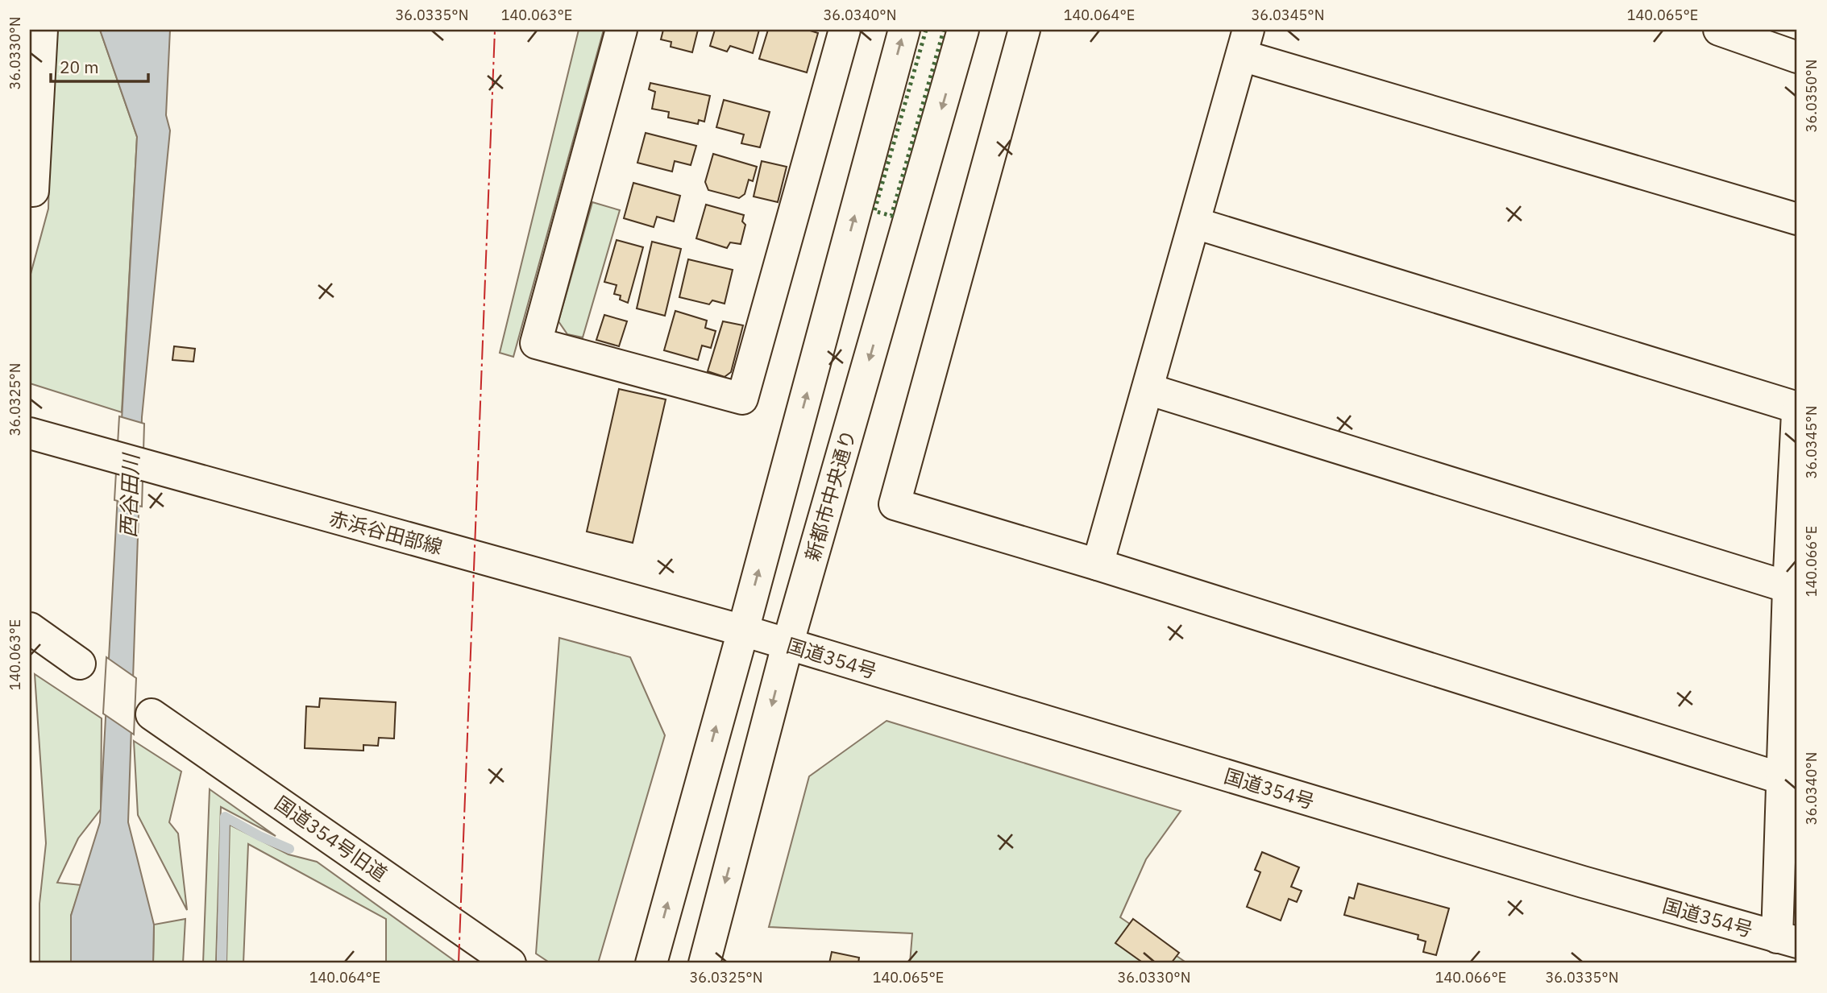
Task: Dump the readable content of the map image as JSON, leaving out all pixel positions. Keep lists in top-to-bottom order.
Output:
{
  "streets": {
    "main road": [
      "新都市中央通り",
      "赤浜谷田部線",
      "国道354号",
      "国道354号旧道"
    ]
  },
  "crossings": [
    ["新都市中央通り", "国道354号"],
    ["赤浜谷田部線", "国道354号"]
  ],
  "water": ["西谷田川"],
  "scale_bar": "20 m",
  "coordinates": [
    "36.0335°N",
    "140.063°E",
    "36.0340°N",
    "140.064°E",
    "36.0345°N",
    "140.065°E",
    "36.0330°N",
    "36.0350°N",
    "36.0325°N",
    "140.066°E"
  ]
}
